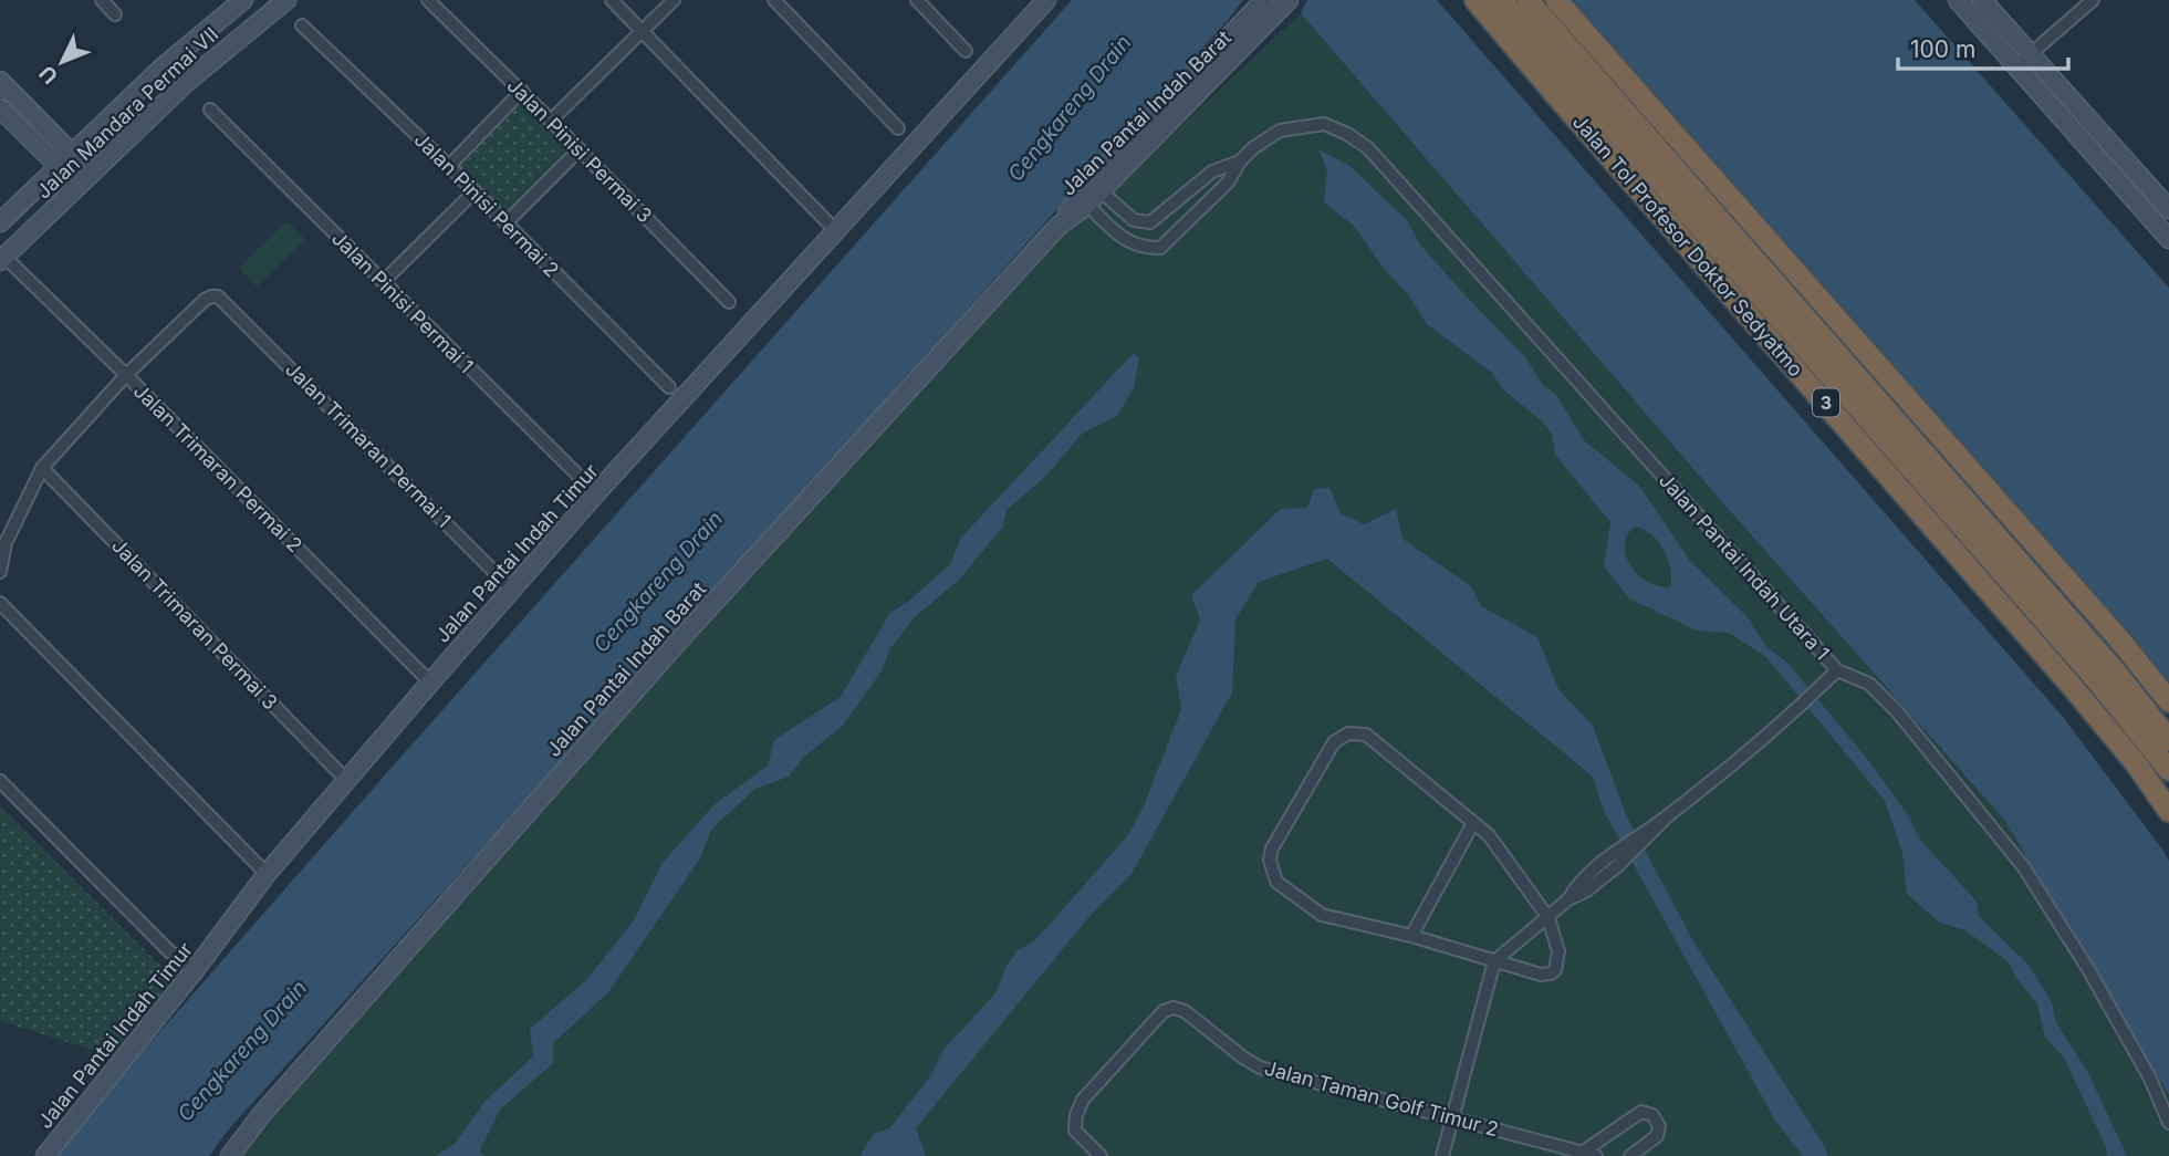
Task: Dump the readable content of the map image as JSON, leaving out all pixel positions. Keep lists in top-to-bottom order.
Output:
{
  "streets": {
    "highway": ["Jalan Tol Profesor Doktor Sedyatmo", "3"],
    "street": [
      "Jalan Mandara Permai VII",
      "Jalan Pantai Indah Barat",
      "Jalan Pinisi Permai 3",
      "Jalan Pinisi Permai 2",
      "Jalan Pinisi Permai 1",
      "Jalan Trimaran Permai 1",
      "Jalan Trimaran Permai 2",
      "Jalan Pantai Indah Timur",
      "Jalan Pantai Indah Utara 1",
      "Jalan Trimaran Permai 3",
      "Jalan Taman Golf Timur 2"
    ]
  },
  "crossings": [
    ["Jalan Mandara Permai VII", "Jalan Trimaran Permai 2"],
    ["Jalan Pantai Indah Barat", "Jalan Pantai Indah Utara 1"],
    ["Jalan Pinisi Permai 1", "Jalan Pantai Indah Timur"],
    ["Jalan Trimaran Permai 1", "Jalan Trimaran Permai 2"],
    ["Jalan Trimaran Permai 1", "Jalan Pantai Indah Timur"],
    ["Jalan Trimaran Permai 2", "Jalan Pantai Indah Timur"],
    ["Jalan Pantai Indah Timur", "Jalan Trimaran Permai 3"]
  ],
  "water": ["Cengkareng Drain"],
  "scale_bar": "100 m",
  "north": "bottom left"
}
